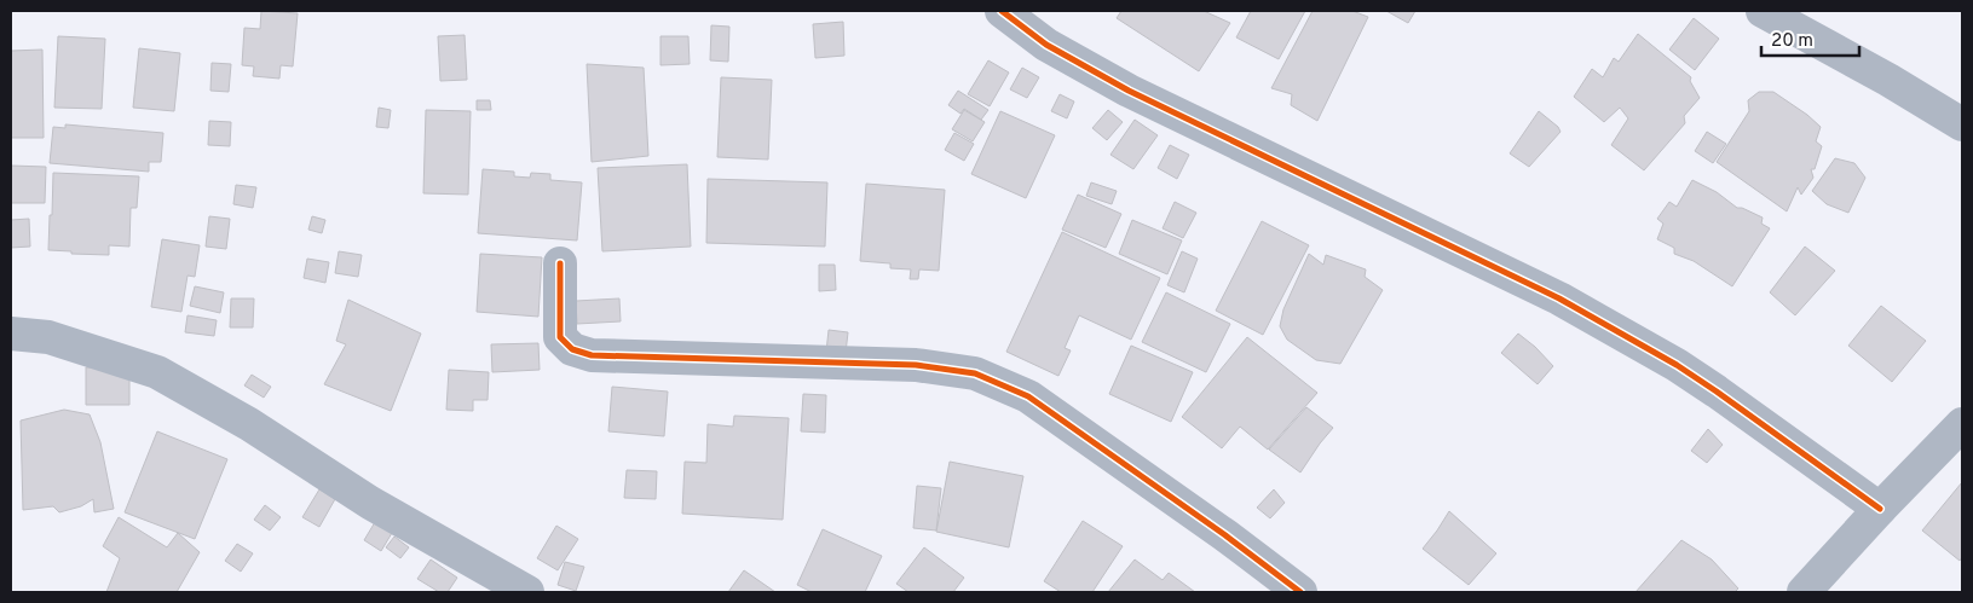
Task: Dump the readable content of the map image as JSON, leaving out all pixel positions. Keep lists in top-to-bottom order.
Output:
{
  "scale_bar": "20 m"
}
